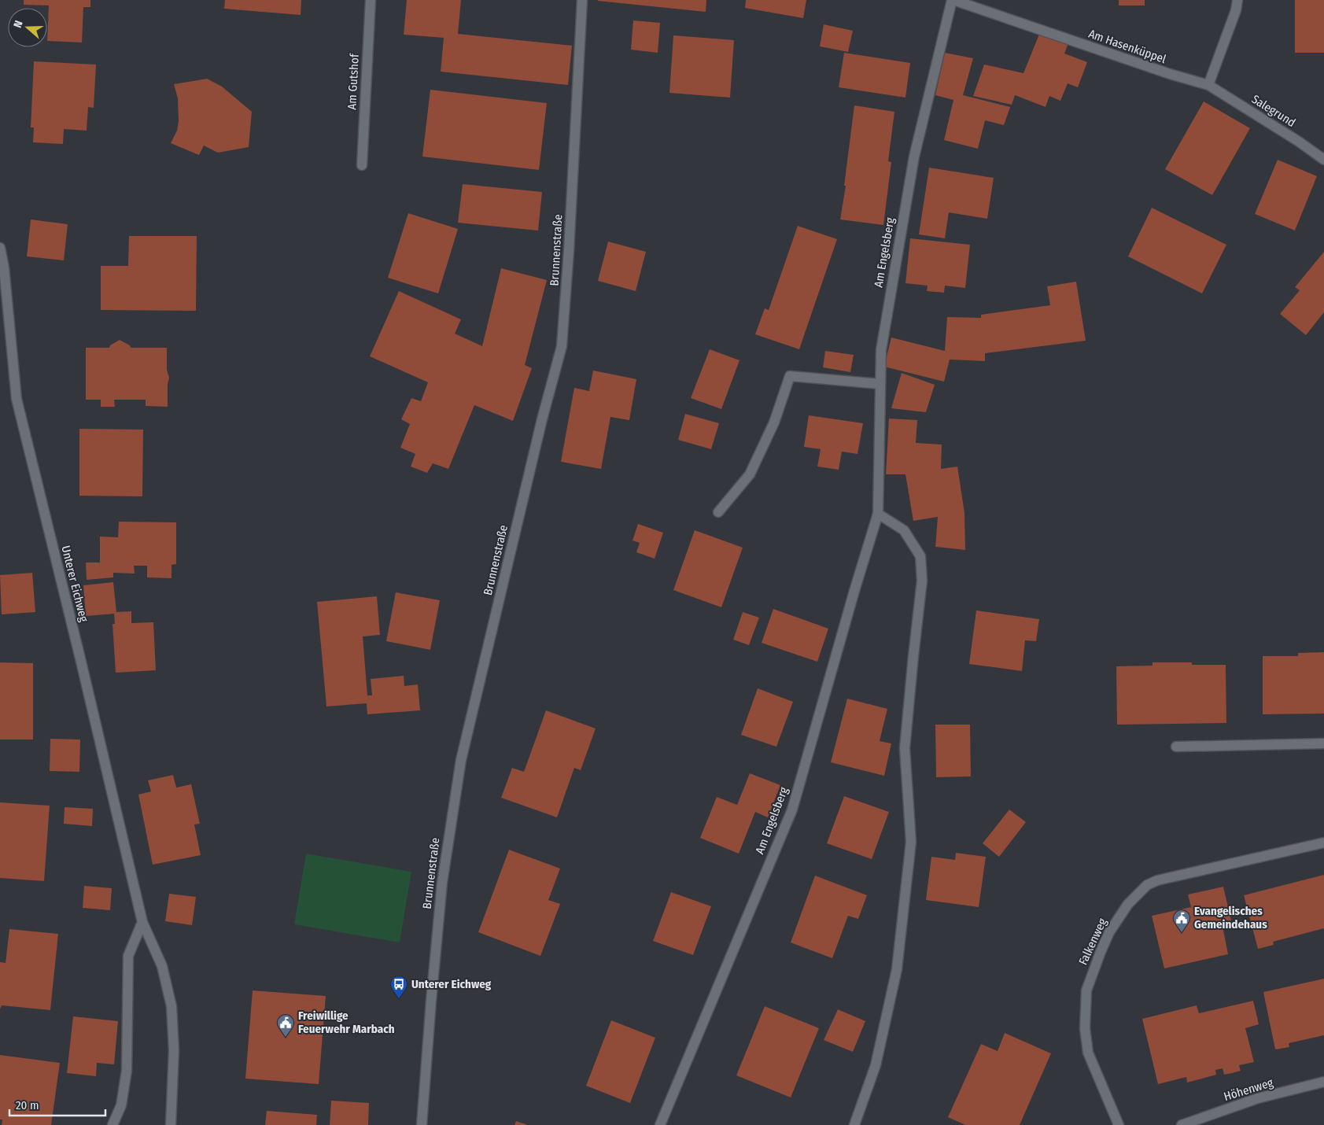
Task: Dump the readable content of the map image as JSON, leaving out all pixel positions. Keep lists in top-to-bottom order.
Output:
{
  "streets": {
    "street": [
      "Am Hasenküppel",
      "Am Gutshof",
      "Salegrund",
      "Brunnenstraße",
      "Am Engelsberg",
      "Unterer Eichweg",
      "Falkenweg",
      "Höhenweg"
    ]
  },
  "crossings": [
    ["Am Hasenküppel", "Salegrund"],
    ["Am Hasenküppel", "Am Engelsberg"]
  ],
  "places": {
    "public building": ["Evangelisches Gemeindehaus", "Freiwillige Feuerwehr Marbach"],
    "bus stop": ["Unterer Eichweg"]
  },
  "scale_bar": "20 m",
  "north": "left"
}
